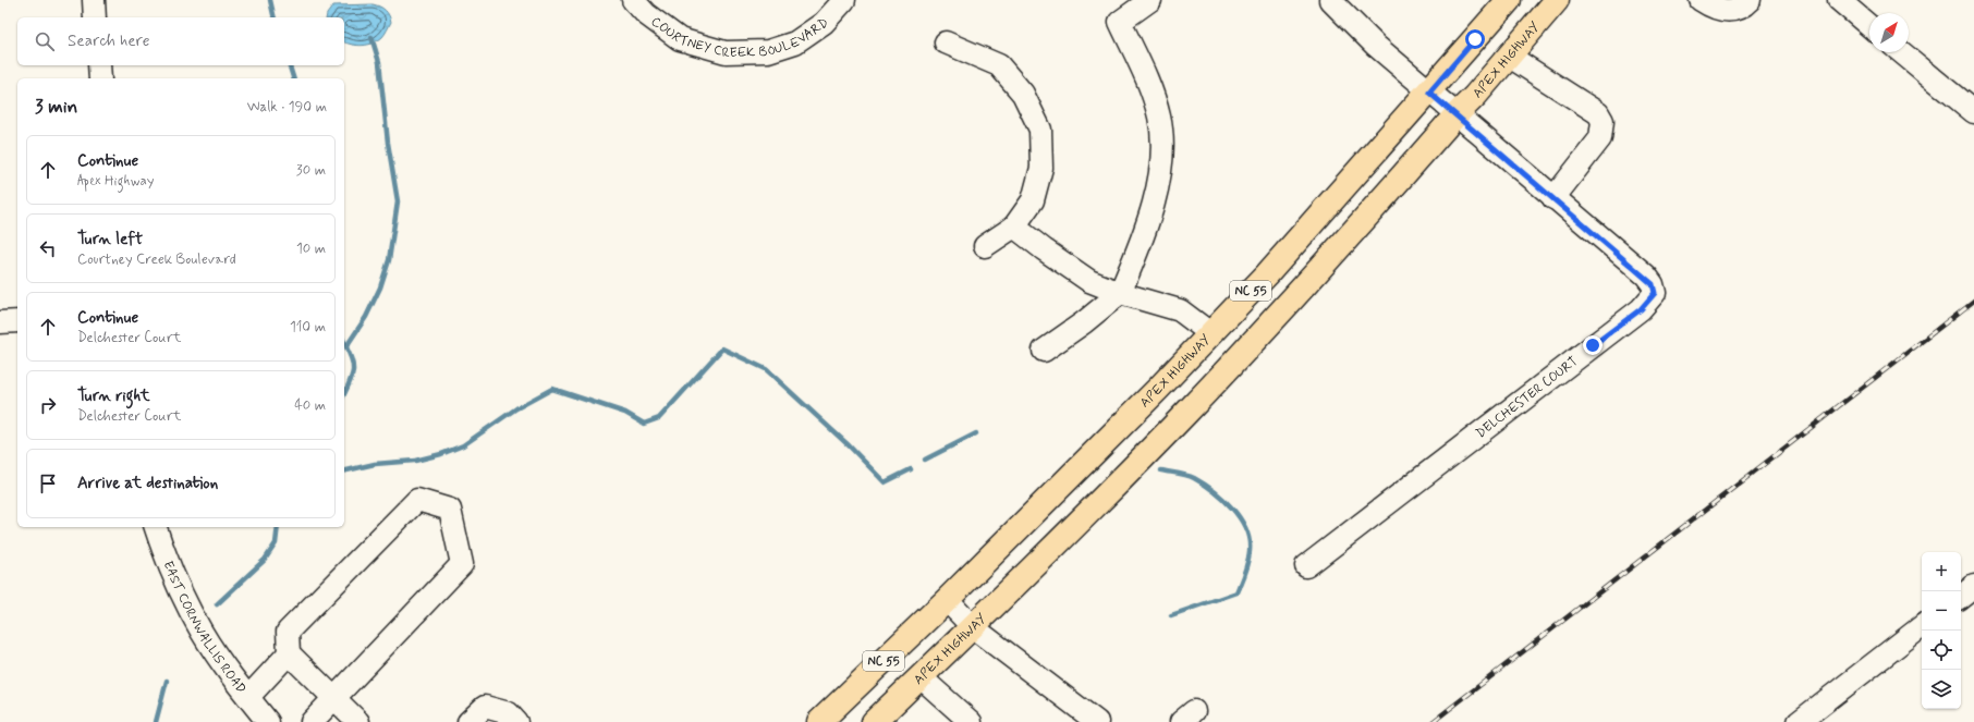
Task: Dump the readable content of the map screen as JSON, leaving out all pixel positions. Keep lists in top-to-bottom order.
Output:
{
  "streets": {
    "main road": ["APEX HIGHWAY", "NC 55"],
    "street": ["COURTNEY CREEK BOULEVARD", "DELCHESTER COURT", "EAST CORNWALLIS ROAD"]
  },
  "crossings": [
    ["APEX HIGHWAY", "DELCHESTER COURT"]
  ],
  "north": "top right",
  "page": {
    "search": "Search here",
    "heading": ["3 min", "Walk · 190 m"],
    "list": [
      ["Continue", "Apex Highway", "30 m"],
      ["Turn left", "Courtney Creek Boulevard", "10 m"],
      ["Continue", "Delchester Court", "110 m"],
      ["Turn right", "Delchester Court", "40 m"],
      "Arrive at destination"
    ],
    "map_buttons": ["+", "−"]
  }
}
